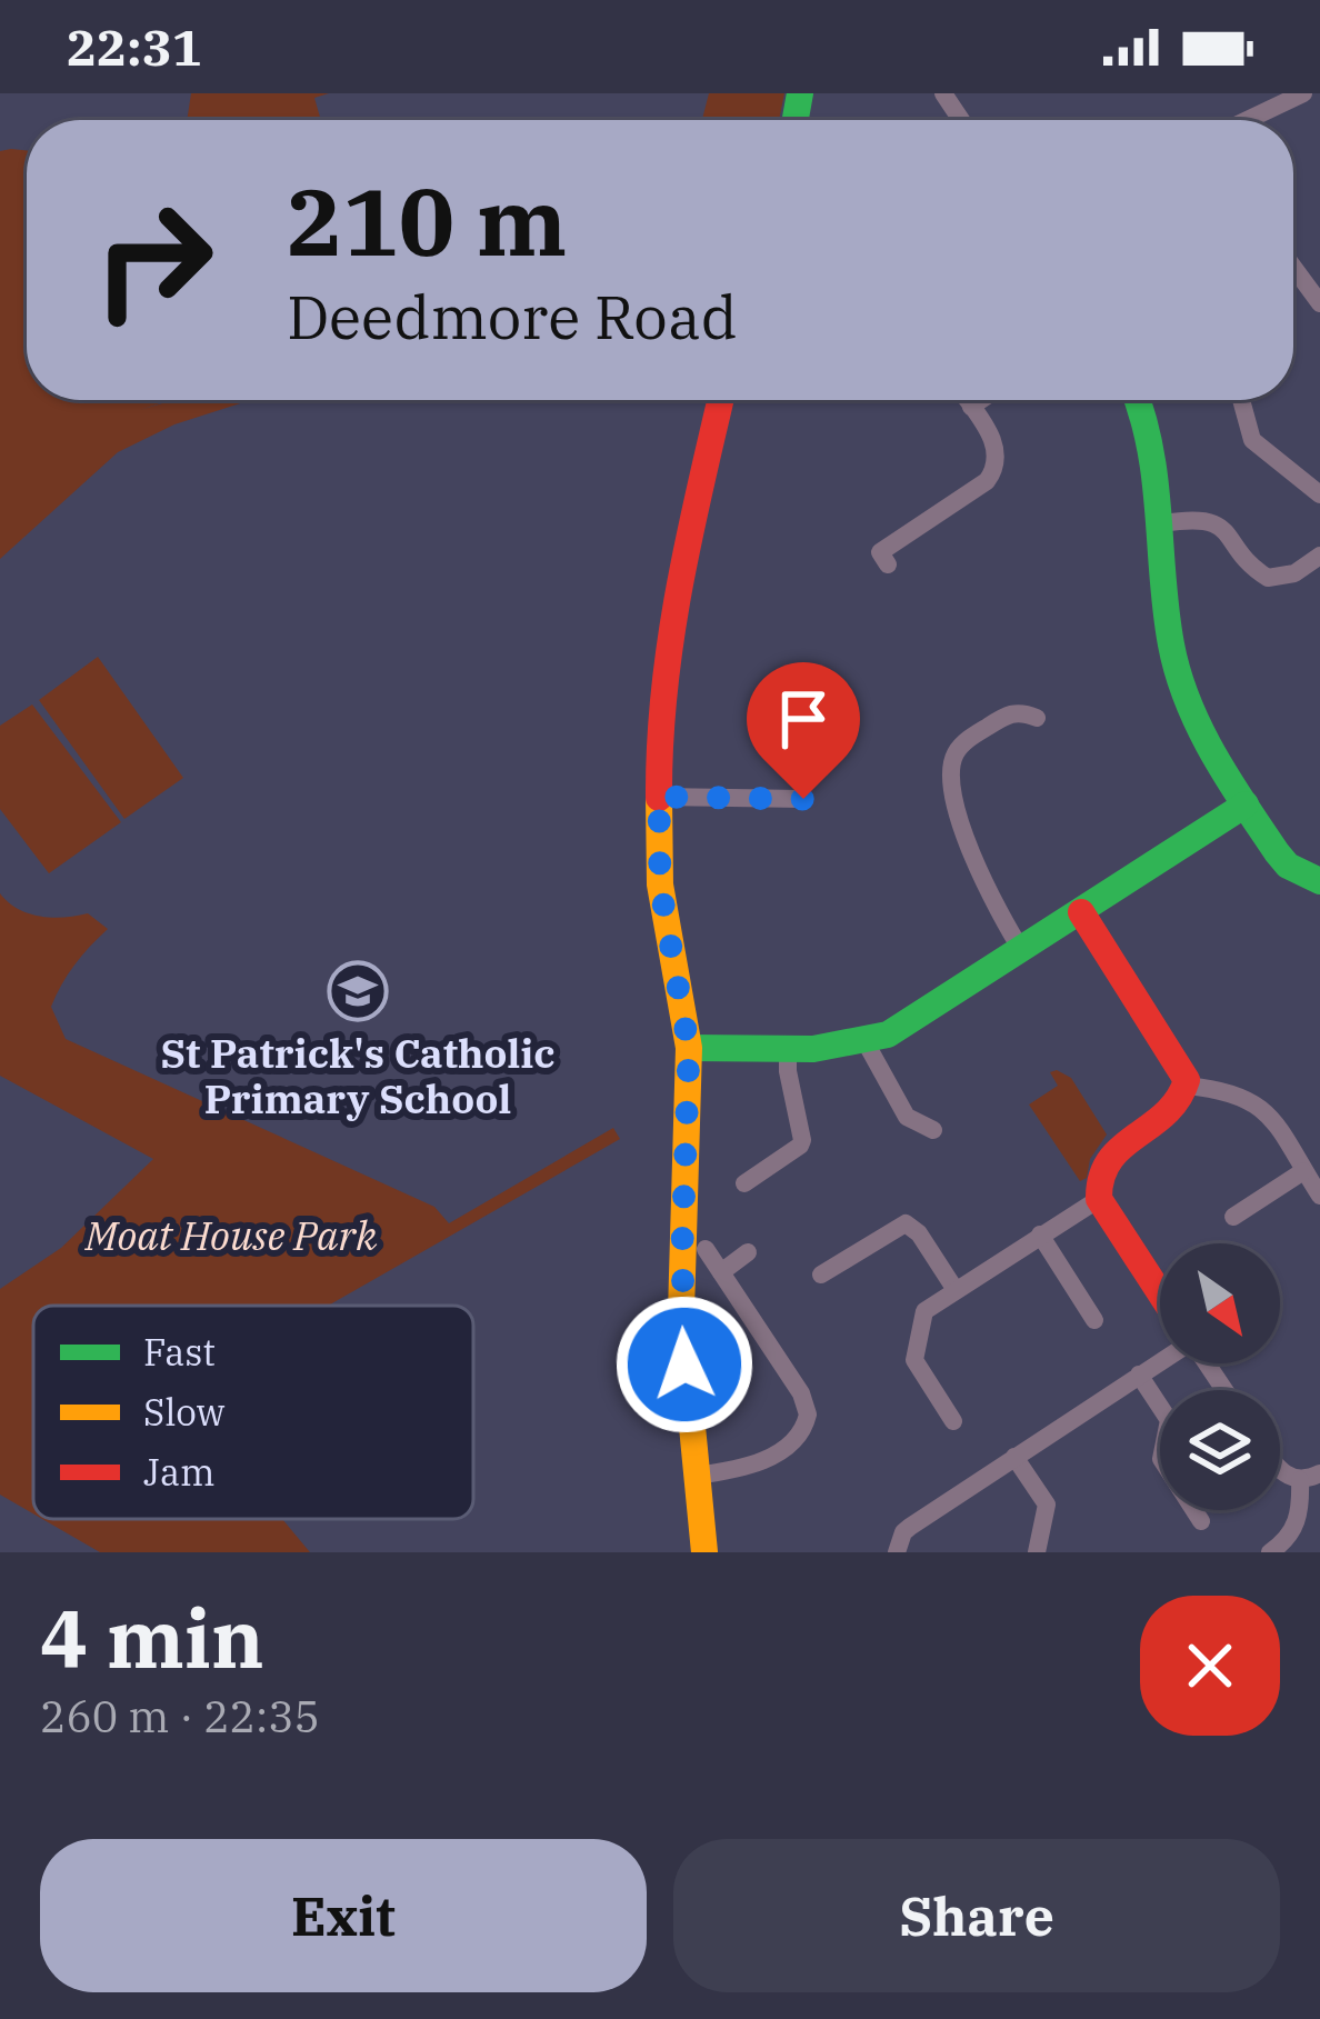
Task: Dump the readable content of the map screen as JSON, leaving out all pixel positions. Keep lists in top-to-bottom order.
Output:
{
  "parks": ["Moat House Park"],
  "places": {
    "school or university": ["St Patrick's Catholic Primary School"]
  },
  "legend": ["Fast", "Slow", "Jam"],
  "north": "bottom right",
  "page": {
    "status": "22:31",
    "turn": ["210 m", "Deedmore Road"],
    "heading": ["4 min", "260 m · 22:35"],
    "buttons": ["Exit", "Share"]
  }
}
